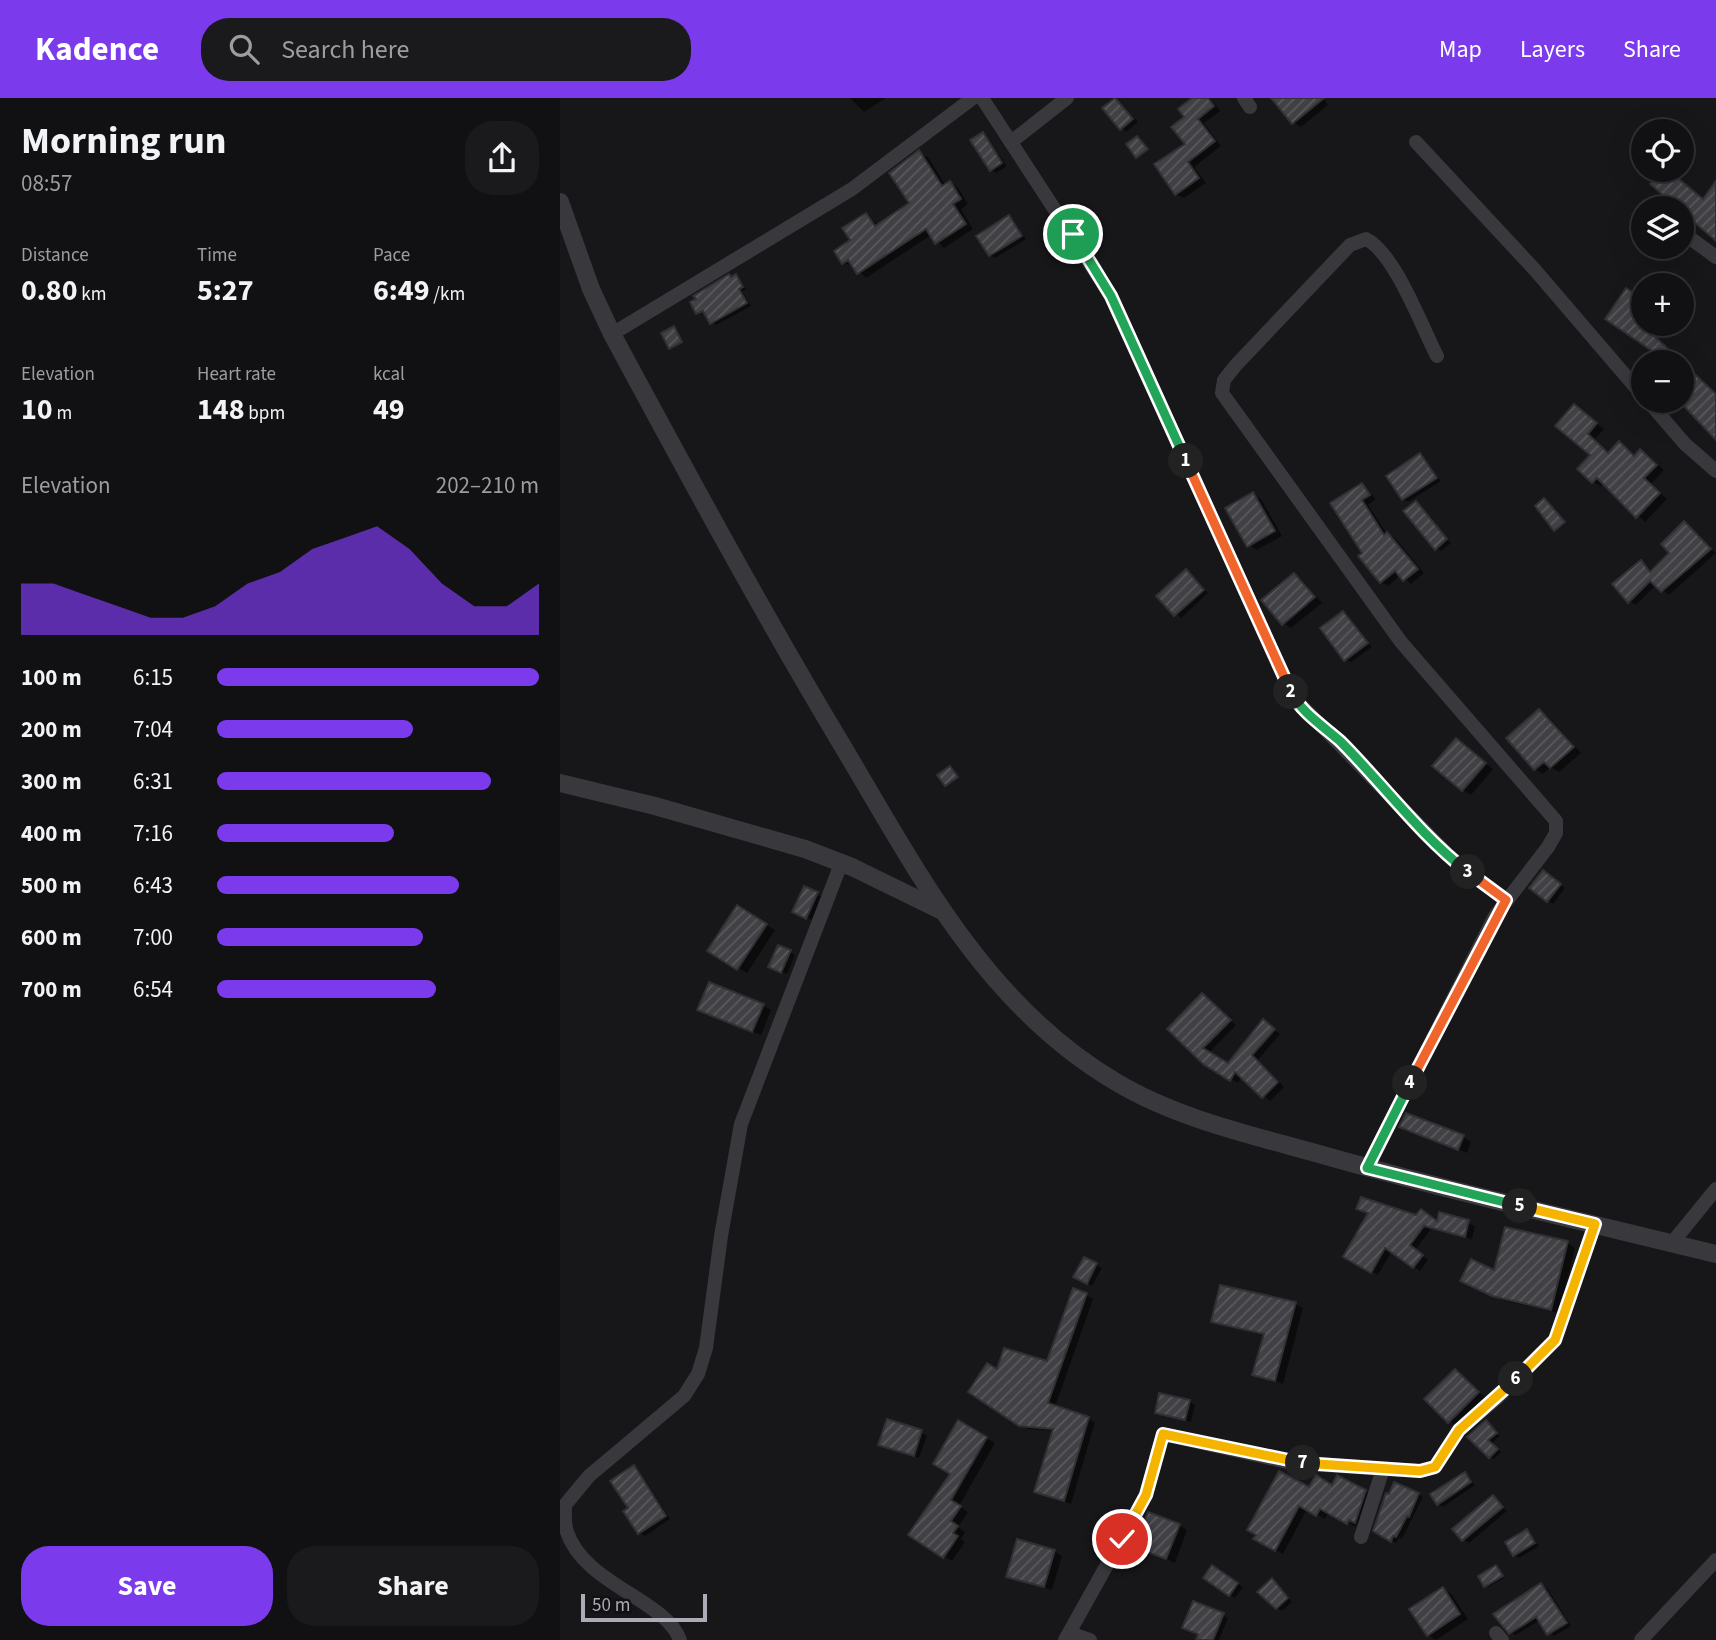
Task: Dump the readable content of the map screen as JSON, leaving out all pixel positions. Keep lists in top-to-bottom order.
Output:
{
  "scale_bar": "50 m",
  "page": {
    "header": "Kadence",
    "search": "Search here",
    "nav": ["Map", "Layers", "Share"],
    "heading": ["Morning run", "08:57"],
    "map_buttons": ["+", "−"],
    "stats": [
      ["Distance", "0.80 km"],
      ["Time", "5:27"],
      ["Pace", "6:49 /km"],
      ["Elevation", "10 m"],
      ["Heart rate", "148 bpm"],
      ["kcal", "49"]
    ],
    "pins": [
      "1",
      "2",
      "3",
      "4",
      "5",
      "6",
      "7"
    ],
    "chart": ["Elevation", "202–210 m"],
    "list": [
      {
        "name": "100 m",
        "note": "6:15"
      },
      {
        "name": "200 m",
        "note": "7:04"
      },
      {
        "name": "300 m",
        "note": "6:31"
      },
      {
        "name": "400 m",
        "note": "7:16"
      },
      {
        "name": "500 m",
        "note": "6:43"
      },
      {
        "name": "600 m",
        "note": "7:00"
      },
      {
        "name": "700 m",
        "note": "6:54"
      }
    ],
    "buttons": ["Save", "Share"],
    "scale": "50 m"
  }
}
